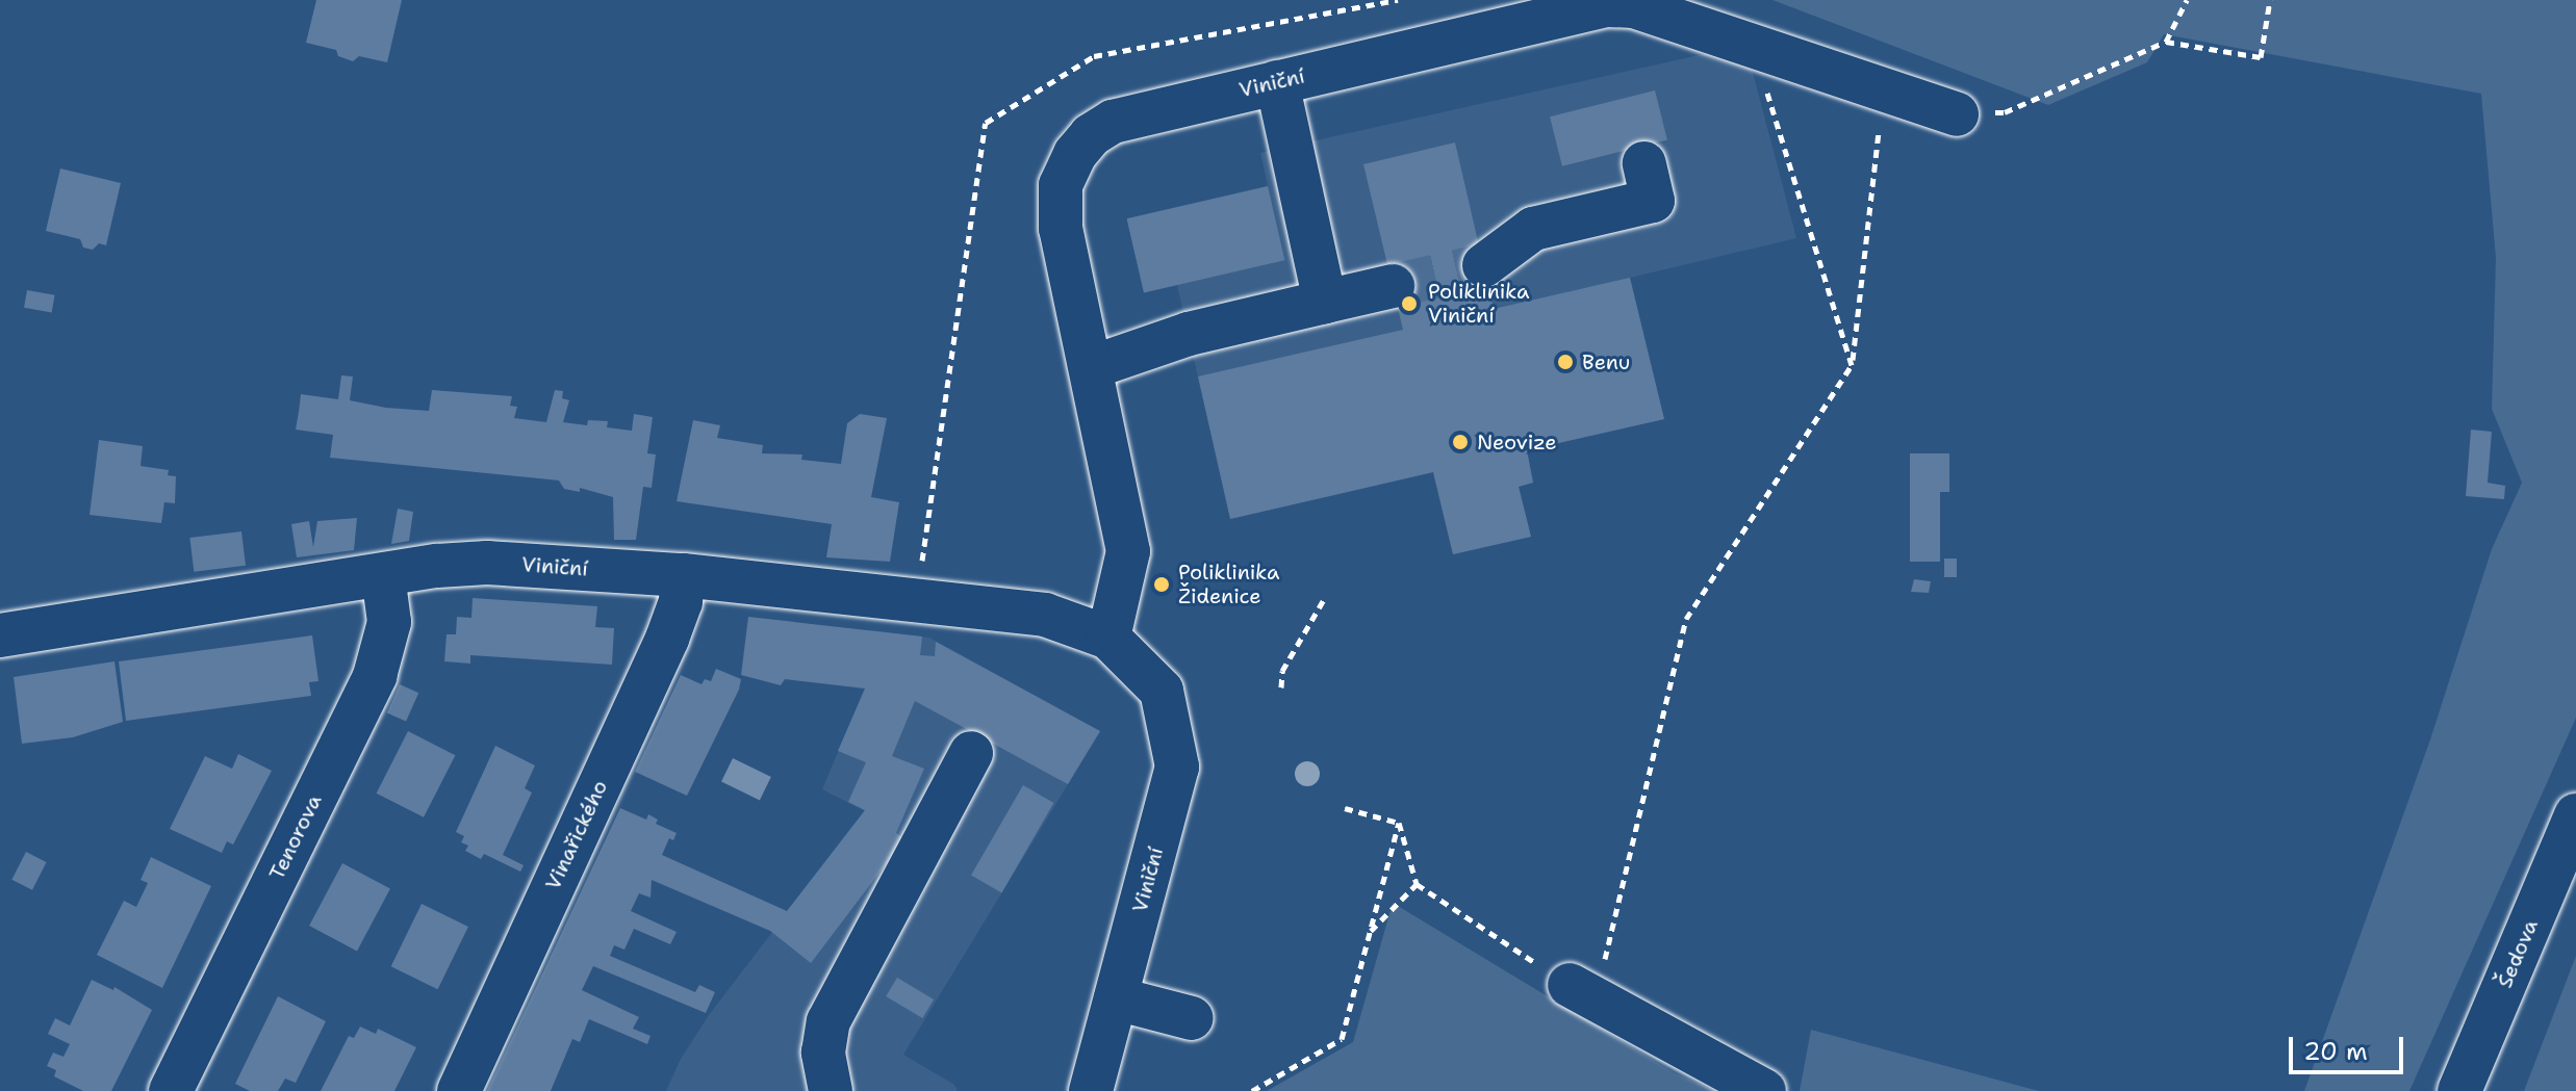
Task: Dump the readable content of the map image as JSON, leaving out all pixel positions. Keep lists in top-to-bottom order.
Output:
{
  "streets": {
    "street": [
      "Viniční",
      "Vinařického",
      "Tenorova",
      "Šedova"
    ]
  },
  "crossings": [
    ["Viniční", "Vinařického"],
    ["Viniční", "Tenorova"]
  ],
  "places": [
    "Poliklinika Viniční",
    "Benu",
    "Neovize",
    "Poliklinika Židenice"
  ],
  "scale_bar": "20 m"
}
